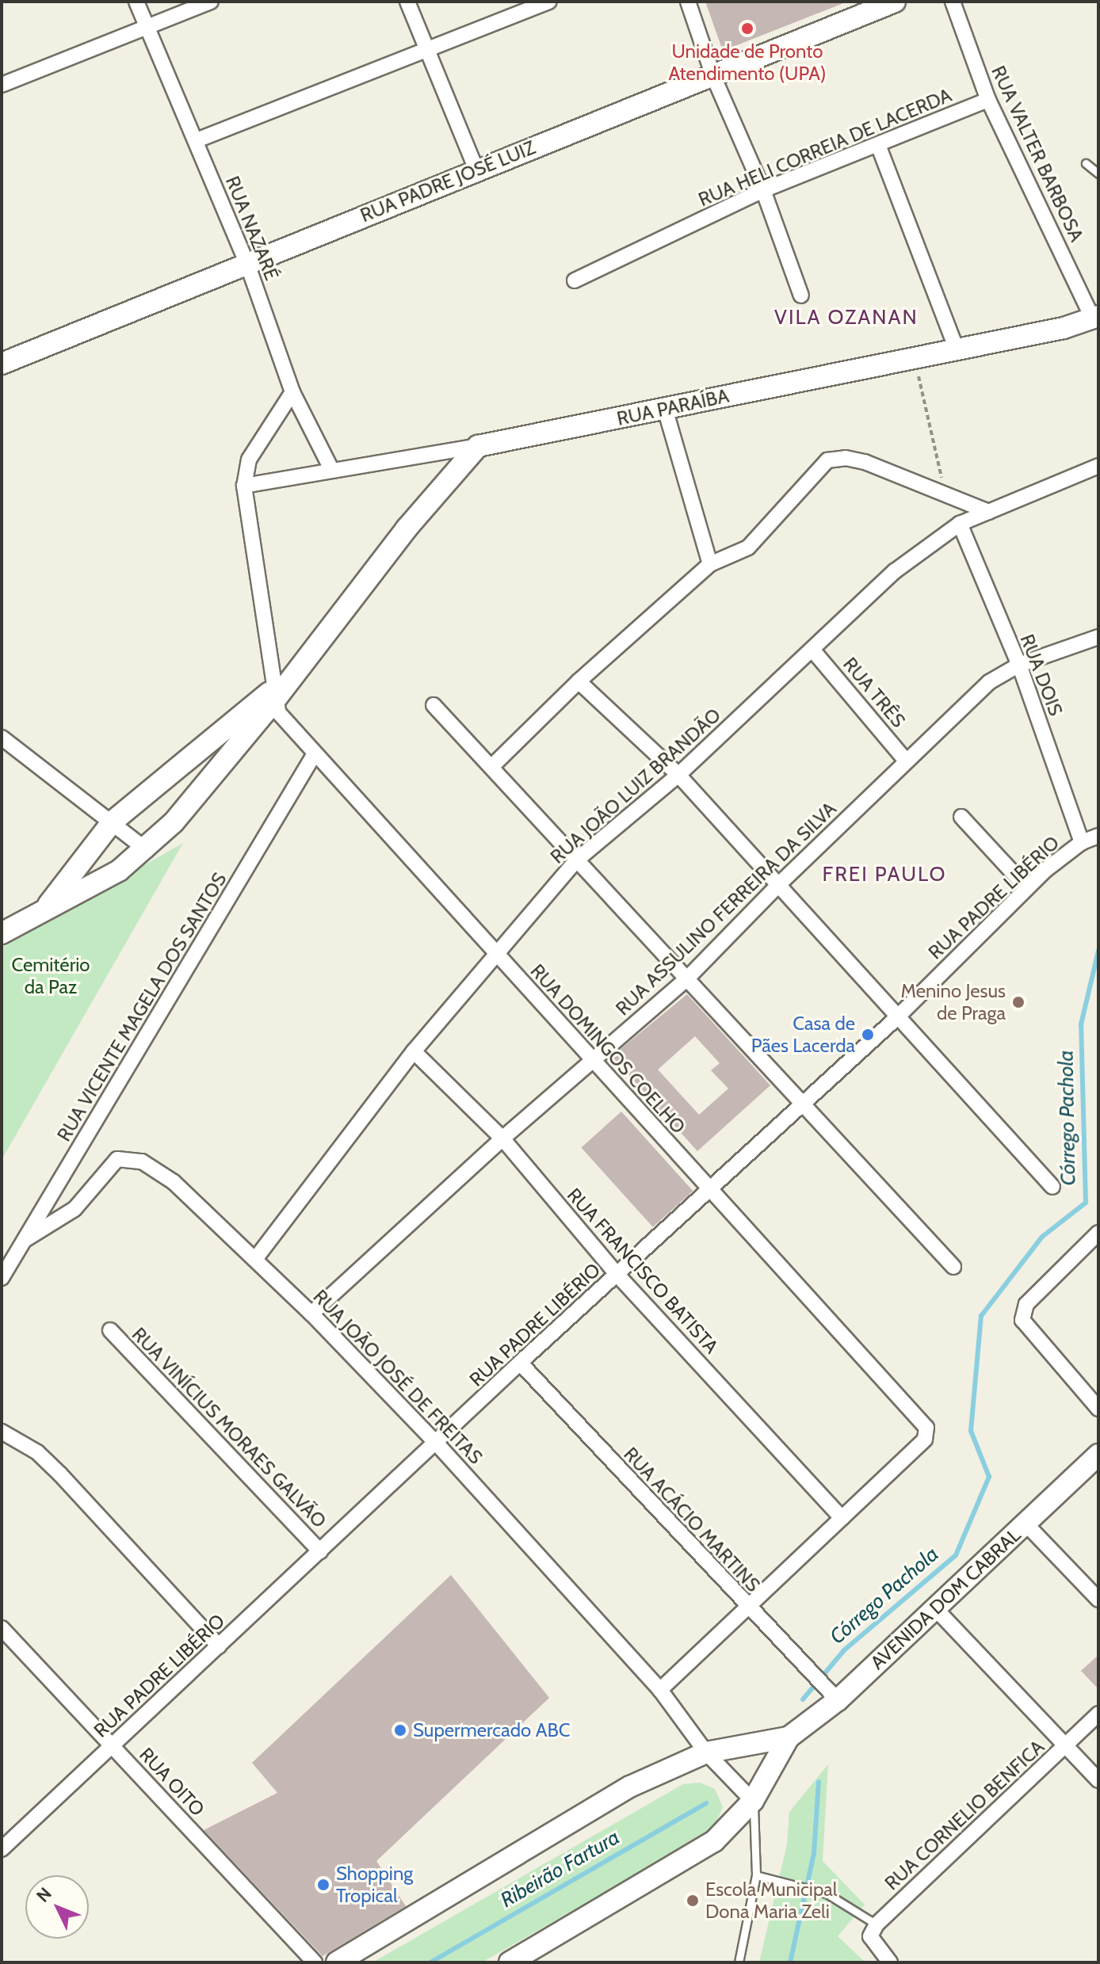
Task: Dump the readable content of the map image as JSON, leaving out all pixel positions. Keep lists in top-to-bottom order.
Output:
{
  "streets": {
    "street": [
      "RUA HELI CORREIA DE LACERDA",
      "RUA VALTER BARBOSA",
      "RUA PADRE JOSÉ LUIZ",
      "RUA NAZARÉ",
      "RUA PARAÍBA",
      "RUA DOIS",
      "RUA TRÊS",
      "RUA JOÃO LUIZ BRANDÃO",
      "RUA PADRE LIBÉRIO",
      "RUA ASSULINO FERREIRA DA SILVA",
      "RUA VICENTE MAGELA DOS SANTOS",
      "RUA DOMINGOS COELHO",
      "RUA FRANCISCO BATISTA",
      "RUA JOÃO JOSÉ DE FREITAS",
      "RUA VINÍCIUS MORAES GALVÃO",
      "RUA ACÁCIO MARTINS",
      "AVENIDA DOM CABRAL",
      "RUA OITO",
      "RUA CORNELIO BENFICA"
    ]
  },
  "crossings": [
    ["RUA HELI CORREIA DE LACERDA", "RUA VALTER BARBOSA"],
    ["RUA VALTER BARBOSA", "RUA PARAÍBA"],
    ["RUA PADRE JOSÉ LUIZ", "RUA NAZARÉ"],
    ["RUA NAZARÉ", "RUA PARAÍBA"],
    ["RUA DOIS", "RUA JOÃO LUIZ BRANDÃO"],
    ["RUA DOIS", "RUA PADRE LIBÉRIO"],
    ["RUA DOIS", "RUA ASSULINO FERREIRA DA SILVA"],
    ["RUA TRÊS", "RUA JOÃO LUIZ BRANDÃO"],
    ["RUA TRÊS", "RUA ASSULINO FERREIRA DA SILVA"],
    ["RUA JOÃO LUIZ BRANDÃO", "RUA DOMINGOS COELHO"],
    ["RUA JOÃO LUIZ BRANDÃO", "RUA FRANCISCO BATISTA"],
    ["RUA JOÃO LUIZ BRANDÃO", "RUA JOÃO JOSÉ DE FREITAS"],
    ["RUA PADRE LIBÉRIO", "RUA DOMINGOS COELHO"],
    ["RUA PADRE LIBÉRIO", "RUA FRANCISCO BATISTA"],
    ["RUA PADRE LIBÉRIO", "RUA JOÃO JOSÉ DE FREITAS"],
    ["RUA PADRE LIBÉRIO", "RUA VINÍCIUS MORAES GALVÃO"],
    ["RUA PADRE LIBÉRIO", "RUA ACÁCIO MARTINS"],
    ["RUA PADRE LIBÉRIO", "RUA OITO"],
    ["RUA ASSULINO FERREIRA DA SILVA", "RUA DOMINGOS COELHO"],
    ["RUA ASSULINO FERREIRA DA SILVA", "RUA FRANCISCO BATISTA"],
    ["RUA ASSULINO FERREIRA DA SILVA", "RUA JOÃO JOSÉ DE FREITAS"],
    ["RUA VICENTE MAGELA DOS SANTOS", "RUA DOMINGOS COELHO"],
    ["RUA VICENTE MAGELA DOS SANTOS", "RUA JOÃO JOSÉ DE FREITAS"],
    ["RUA DOMINGOS COELHO", "RUA FRANCISCO BATISTA"],
    ["RUA ACÁCIO MARTINS", "AVENIDA DOM CABRAL"]
  ],
  "districts": ["VILA OZANAN", "FREI PAULO"],
  "water": ["Córrego Pachola", "Ribeirão Fartura"],
  "parks": ["Cemitério da Paz"],
  "places": [
    "Unidade de Pronto Atendimento (UPA)",
    "Menino Jesus de Praga",
    "Casa de Pães Lacerda",
    "Supermercado ABC",
    "Shopping Tropical",
    "Escola Municipal Dona Maria Zeli"
  ],
  "north": "top left"
}
